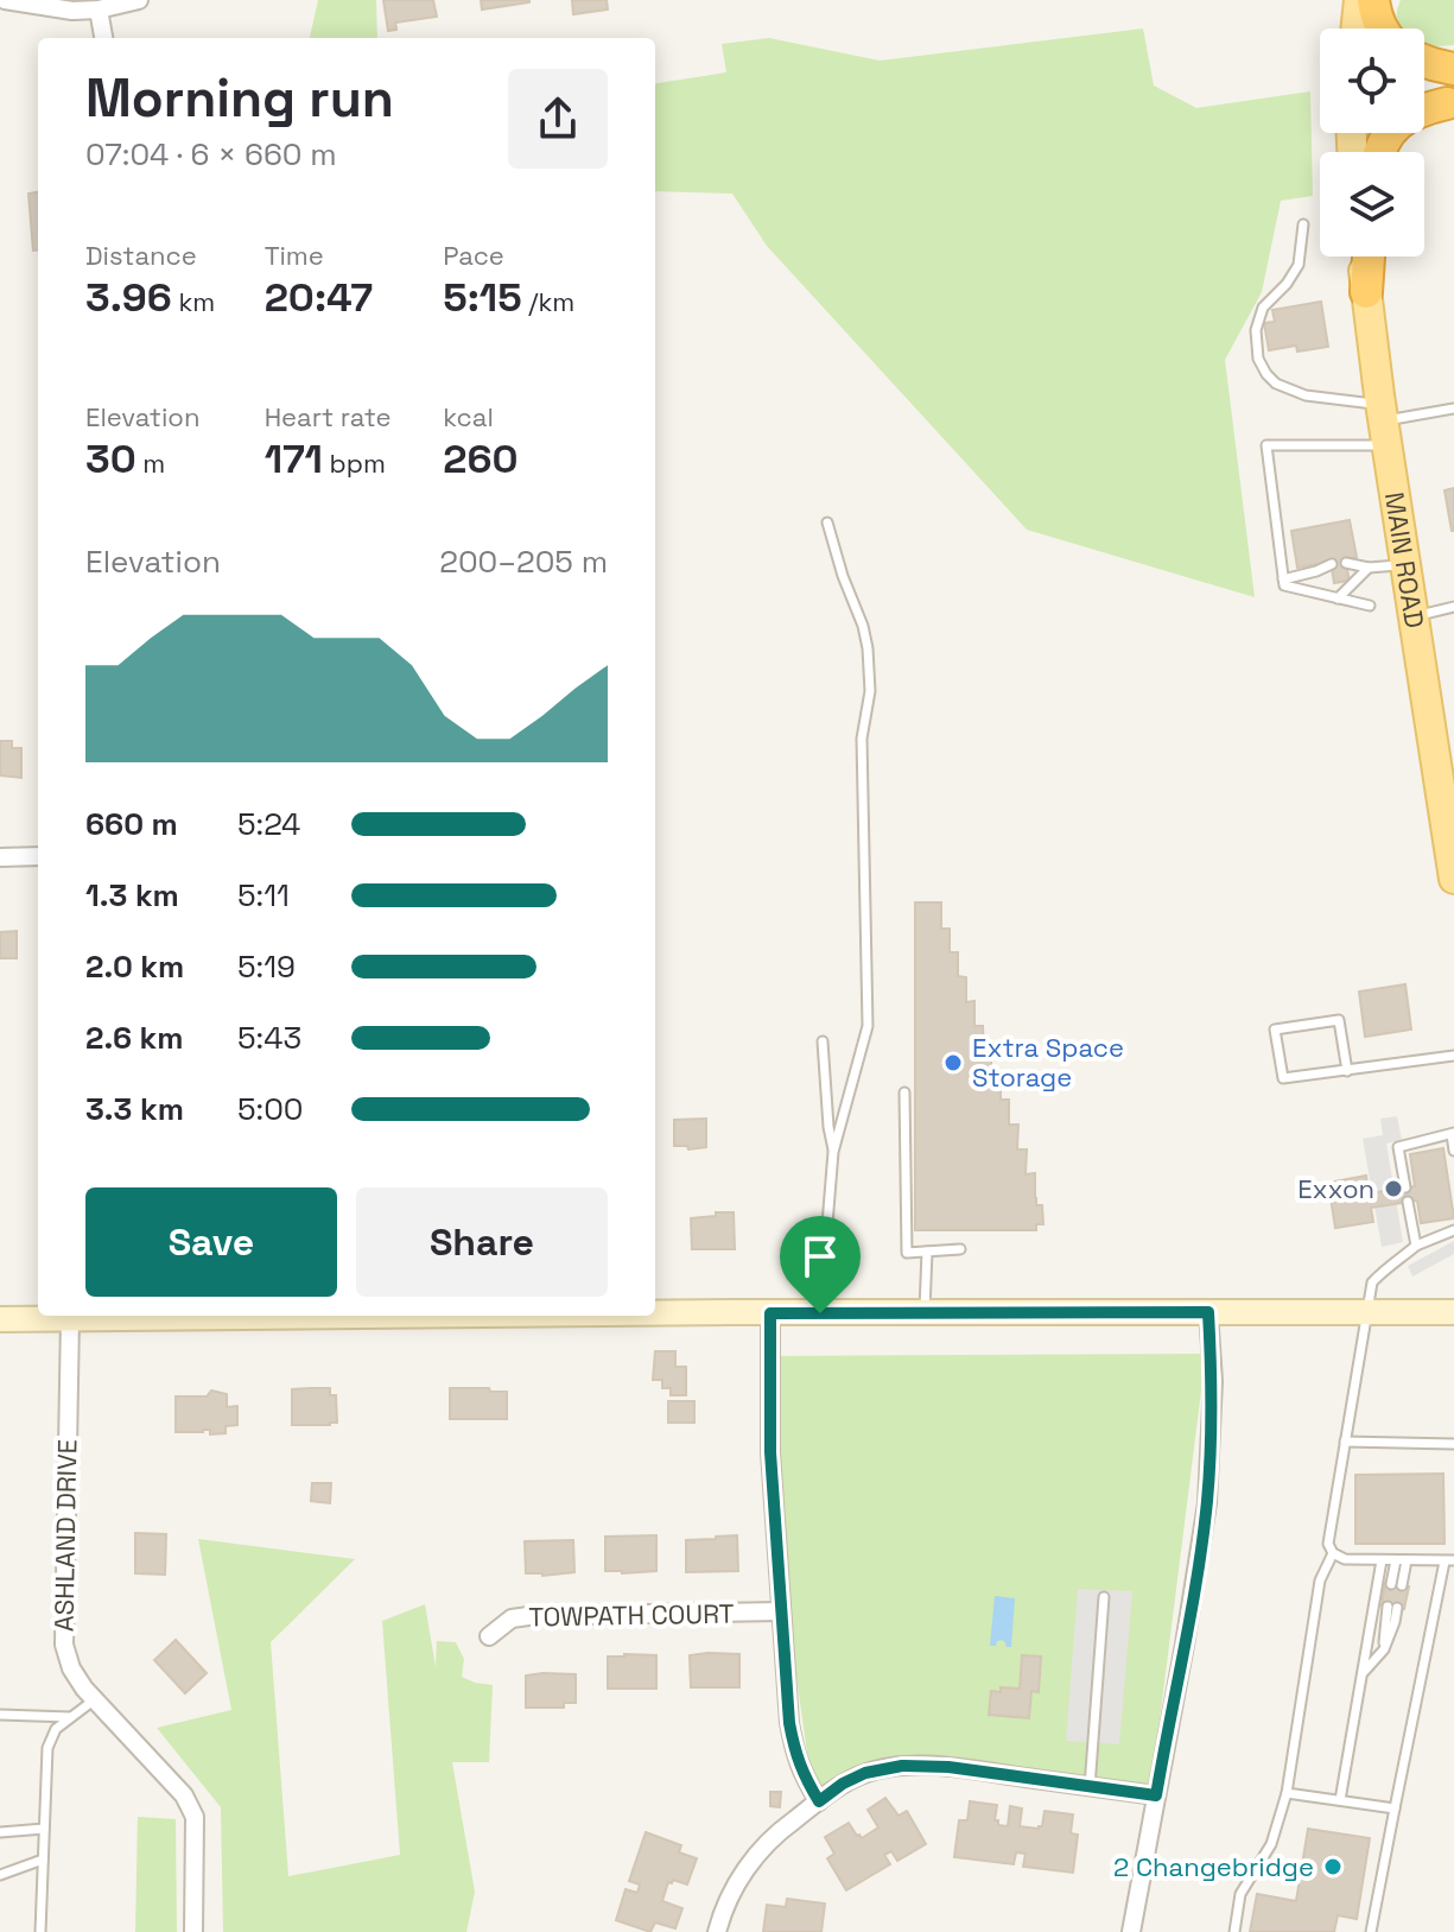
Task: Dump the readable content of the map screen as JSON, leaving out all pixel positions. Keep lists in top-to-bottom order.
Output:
{
  "streets": {
    "main road": ["MAIN ROAD"],
    "street": ["ASHLAND DRIVE", "TOWPATH COURT"]
  },
  "places": ["Extra Space Storage", "Exxon", "2 Changebridge"],
  "page": {
    "heading": ["Morning run", "07:04 · 6 × 660 m"],
    "stats": [
      ["Distance", "3.96 km"],
      ["Time", "20:47"],
      ["Pace", "5:15 /km"],
      ["Elevation", "30 m"],
      ["Heart rate", "171 bpm"],
      ["kcal", "260"]
    ],
    "chart": ["Elevation", "200–205 m"],
    "list": [
      {
        "name": "660 m",
        "note": "5:24"
      },
      {
        "name": "1.3 km",
        "note": "5:11"
      },
      {
        "name": "2.0 km",
        "note": "5:19"
      },
      {
        "name": "2.6 km",
        "note": "5:43"
      },
      {
        "name": "3.3 km",
        "note": "5:00"
      }
    ],
    "buttons": ["Save", "Share"]
  }
}
